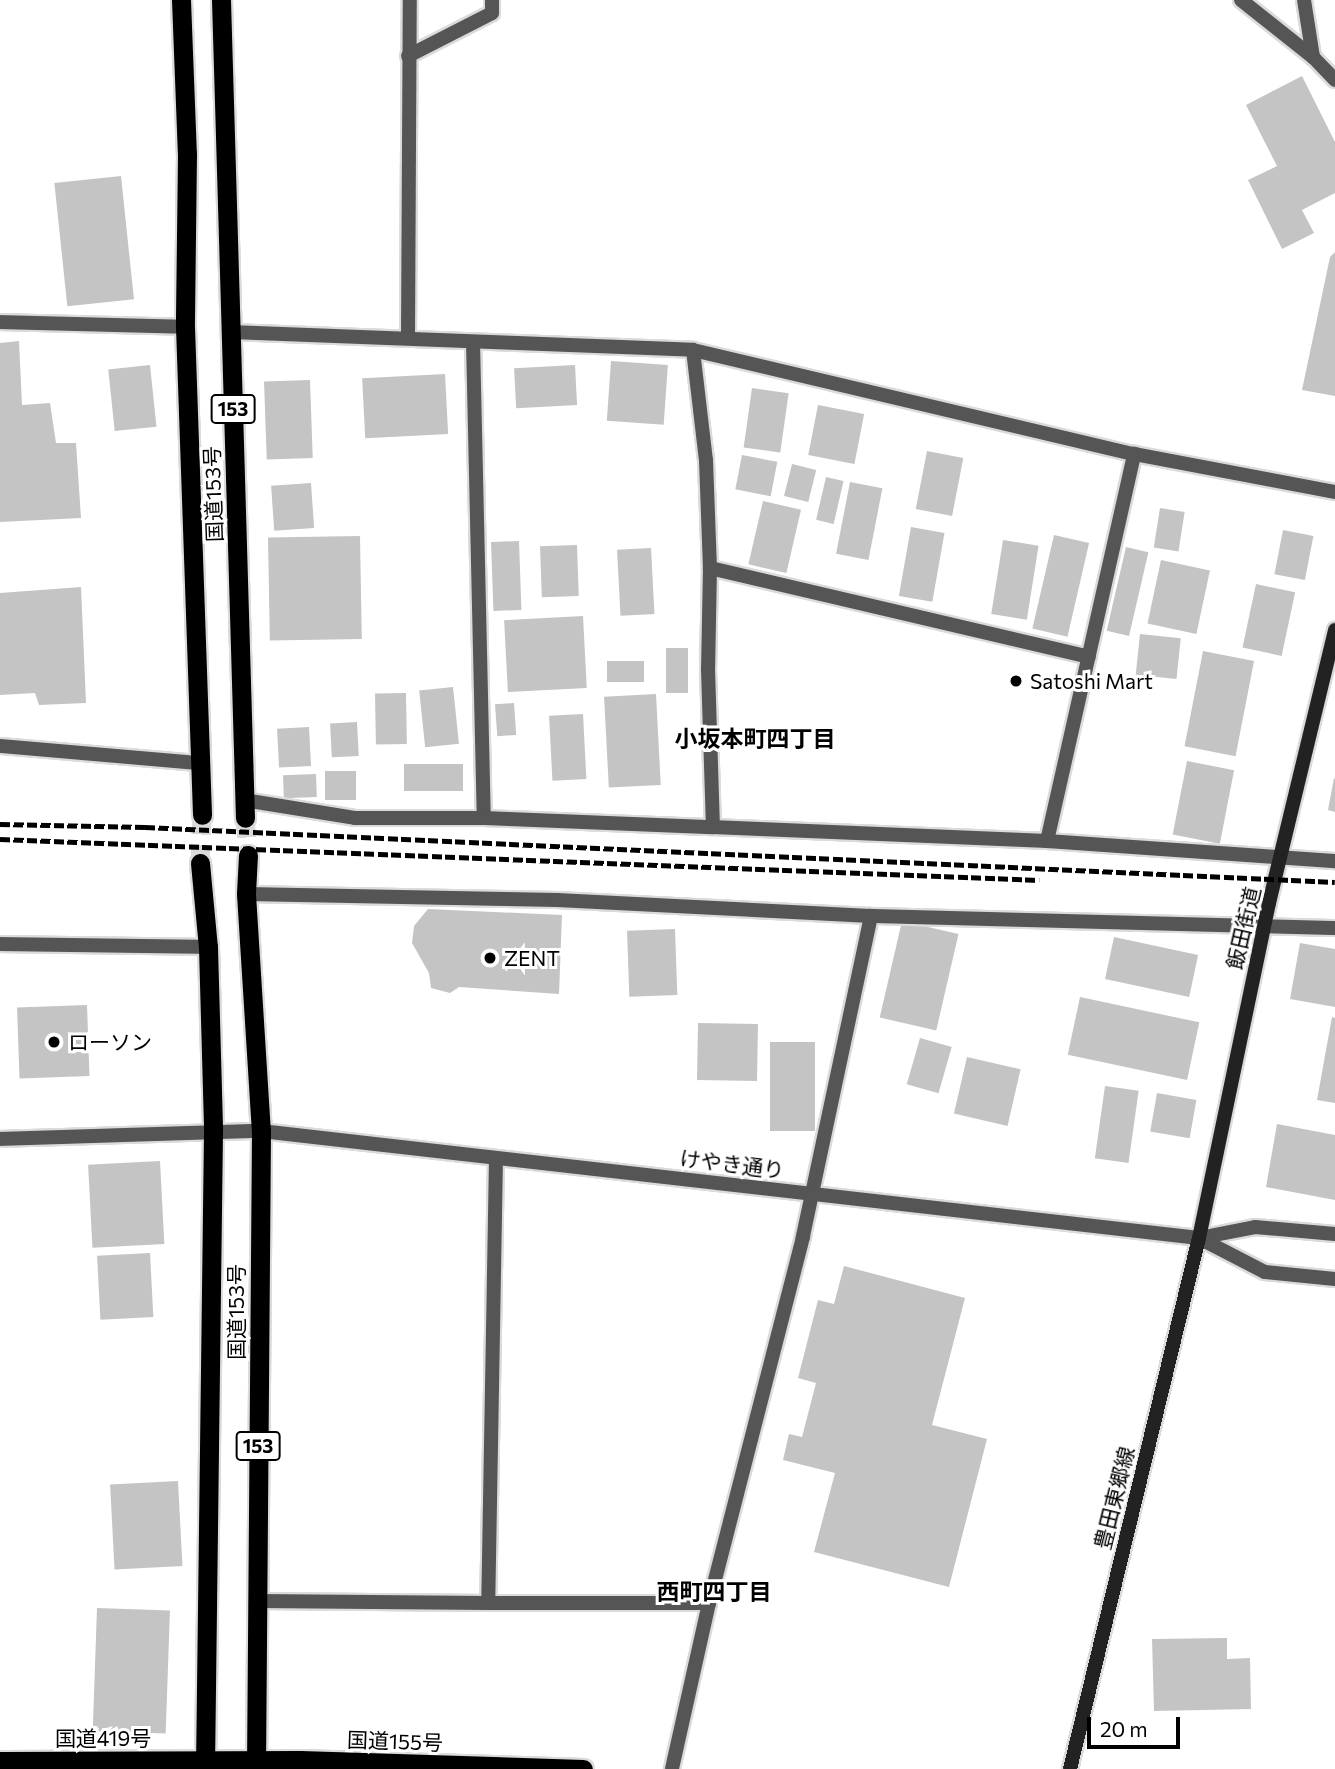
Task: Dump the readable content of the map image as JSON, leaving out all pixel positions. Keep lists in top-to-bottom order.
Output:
{
  "streets": {
    "highway": [
      "153",
      "国道153号",
      "国道419号",
      "国道155号"
    ],
    "main road": ["飯田街道", "豊田東郷線"],
    "street": ["けやき通り"]
  },
  "crossings": [
    ["国道153号", "けやき通り"],
    ["国道153号", "国道419号"],
    ["国道153号", "国道155号"],
    ["飯田街道", "けやき通り"],
    ["飯田街道", "豊田東郷線"],
    ["けやき通り", "豊田東郷線"],
    ["国道419号", "国道155号"]
  ],
  "districts": ["小坂本町四丁目", "西町四丁目"],
  "places": ["Satoshi Mart", "ZENT", "ローソン"],
  "scale_bar": "20 m"
}
